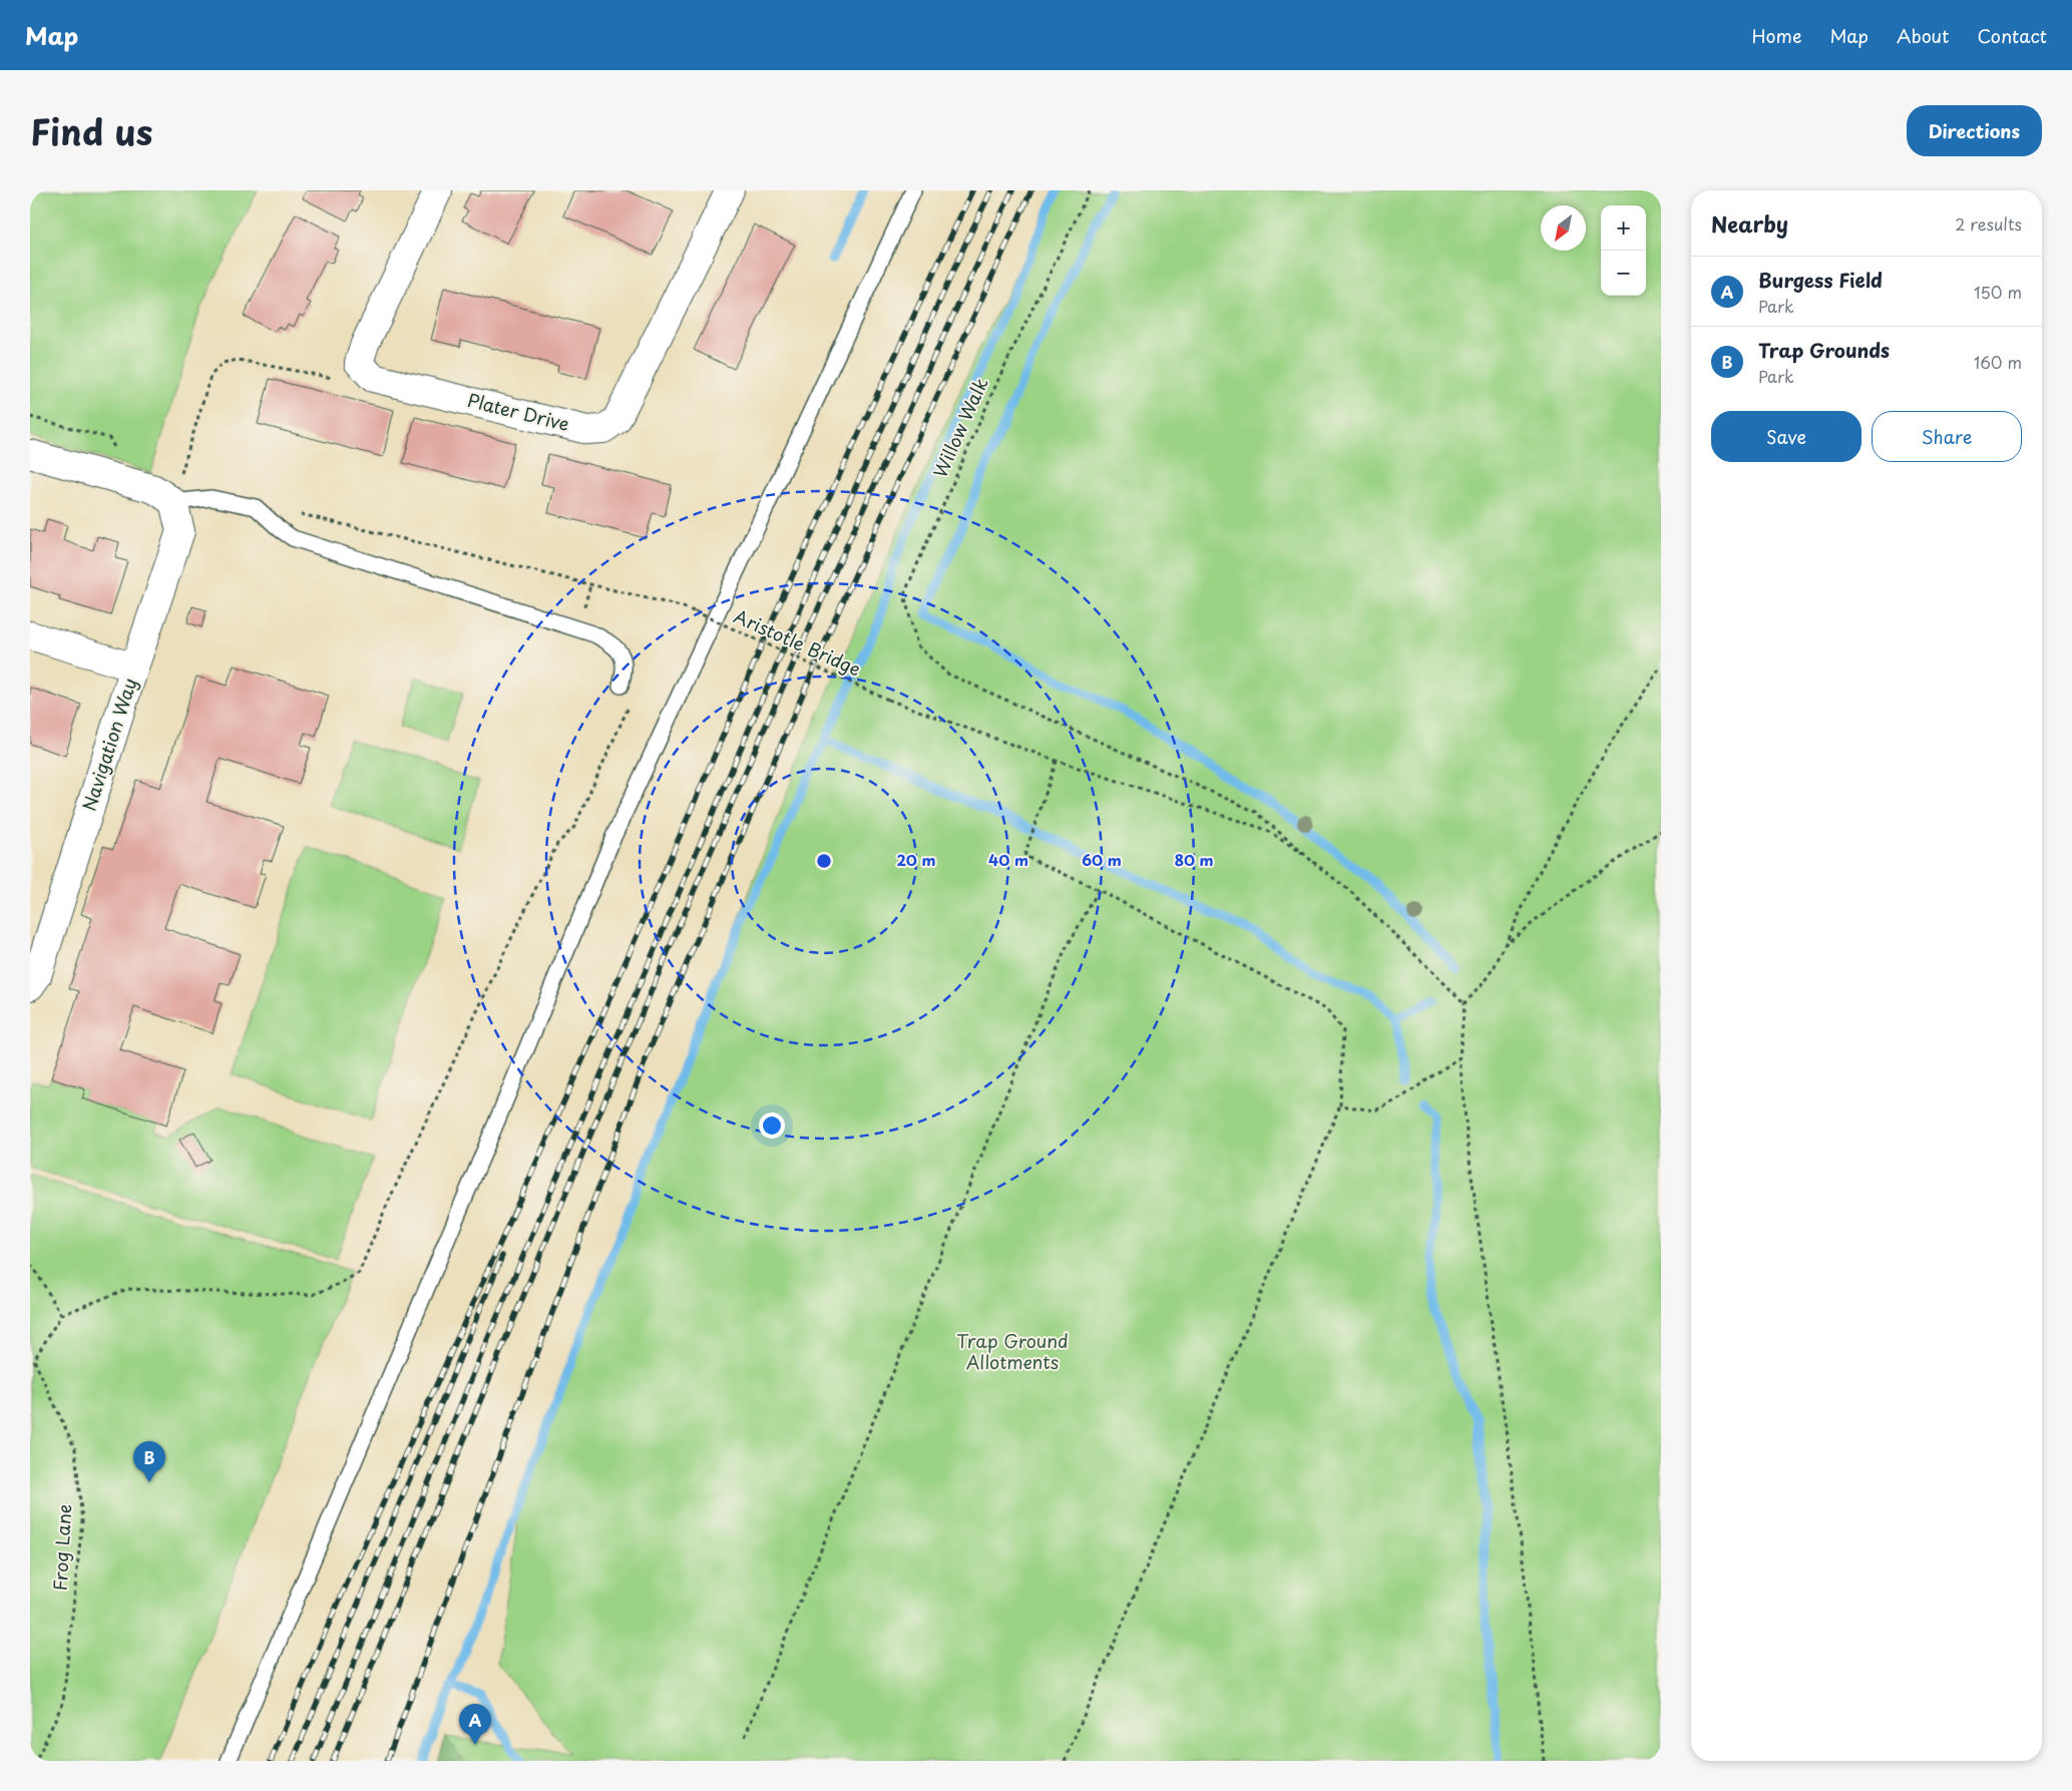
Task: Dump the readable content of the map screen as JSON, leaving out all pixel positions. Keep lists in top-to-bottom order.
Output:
{
  "streets": {
    "street": ["Plater Drive", "Navigation Way"],
    "path": ["Willow Walk", "Aristotle Bridge", "Frog Lane"]
  },
  "crossings": [
    ["Willow Walk", "Aristotle Bridge"]
  ],
  "parks": ["Trap Ground Allotments"],
  "north": "bottom left",
  "page": {
    "header": "Map",
    "nav": [
      "Home",
      "Map",
      "About",
      "Contact"
    ],
    "title": "Find us",
    "buttons": [
      "Directions",
      ["Save", "Share"]
    ],
    "heading": ["Nearby", "2 results"],
    "map_buttons": ["+", "−"],
    "list": [
      {
        "mark": "A",
        "name": "Burgess Field",
        "note": "Park",
        "value": "150 m"
      },
      {
        "mark": "B",
        "name": "Trap Grounds",
        "note": "Park",
        "value": "160 m"
      }
    ],
    "pins": ["B", "A"]
  },
  "rings": [
    "20 m",
    "40 m",
    "60 m",
    "80 m"
  ]
}
